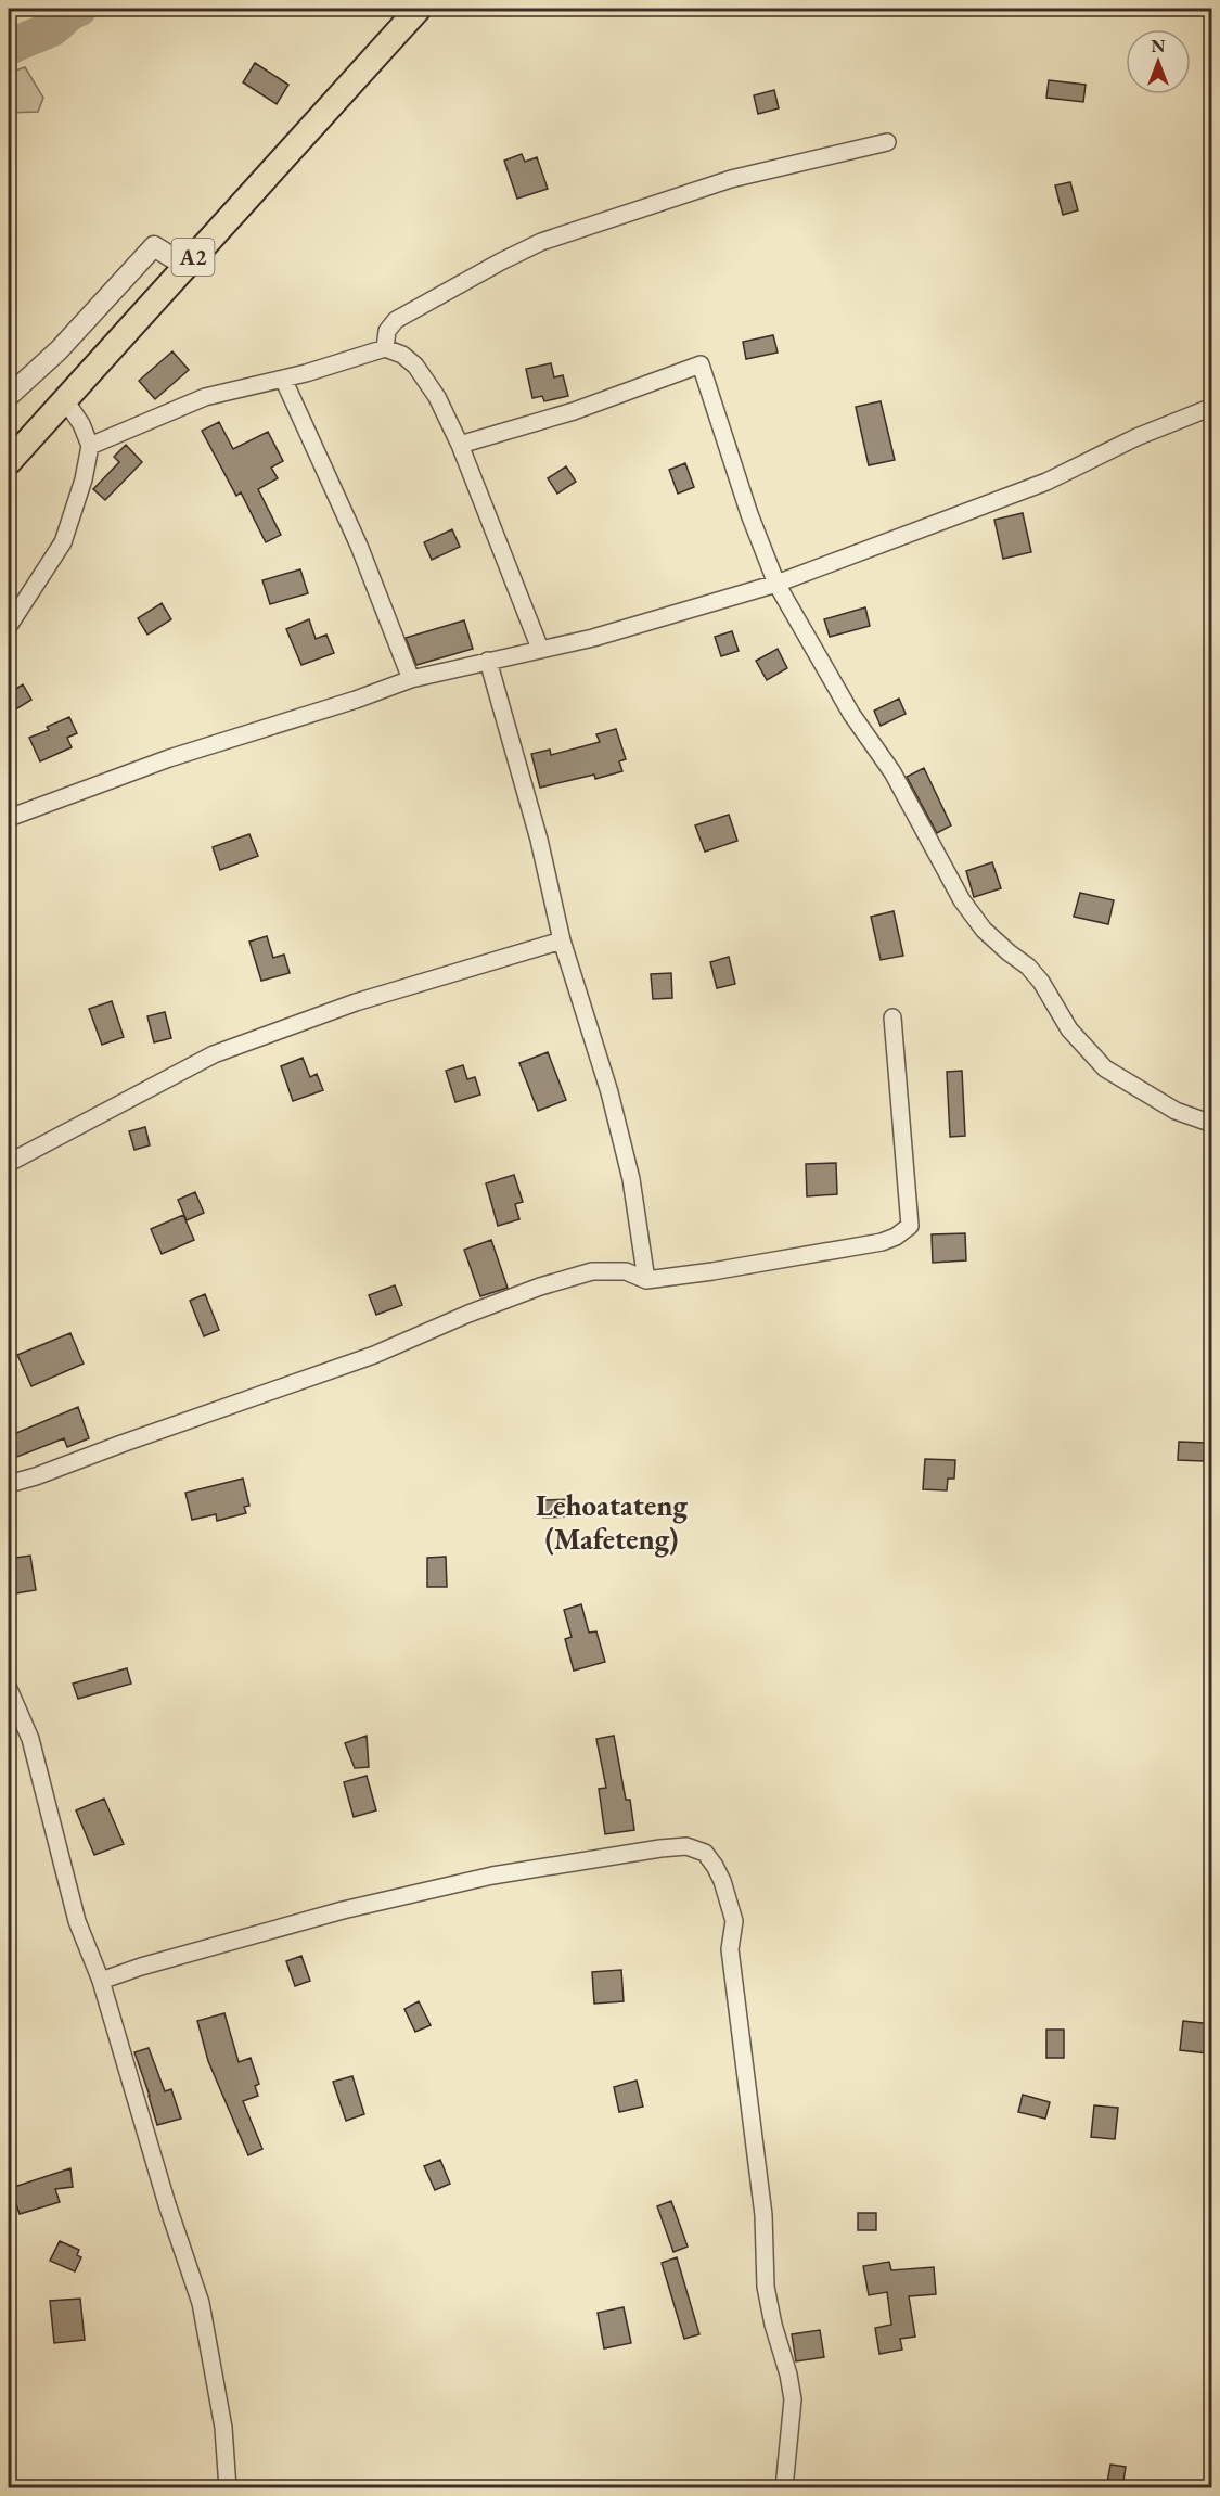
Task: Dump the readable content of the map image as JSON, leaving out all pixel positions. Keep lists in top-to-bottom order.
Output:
{
  "streets": {
    "main road": ["A2"]
  },
  "districts": ["Lehoatateng (Mafeteng)"],
  "north": "top"
}
